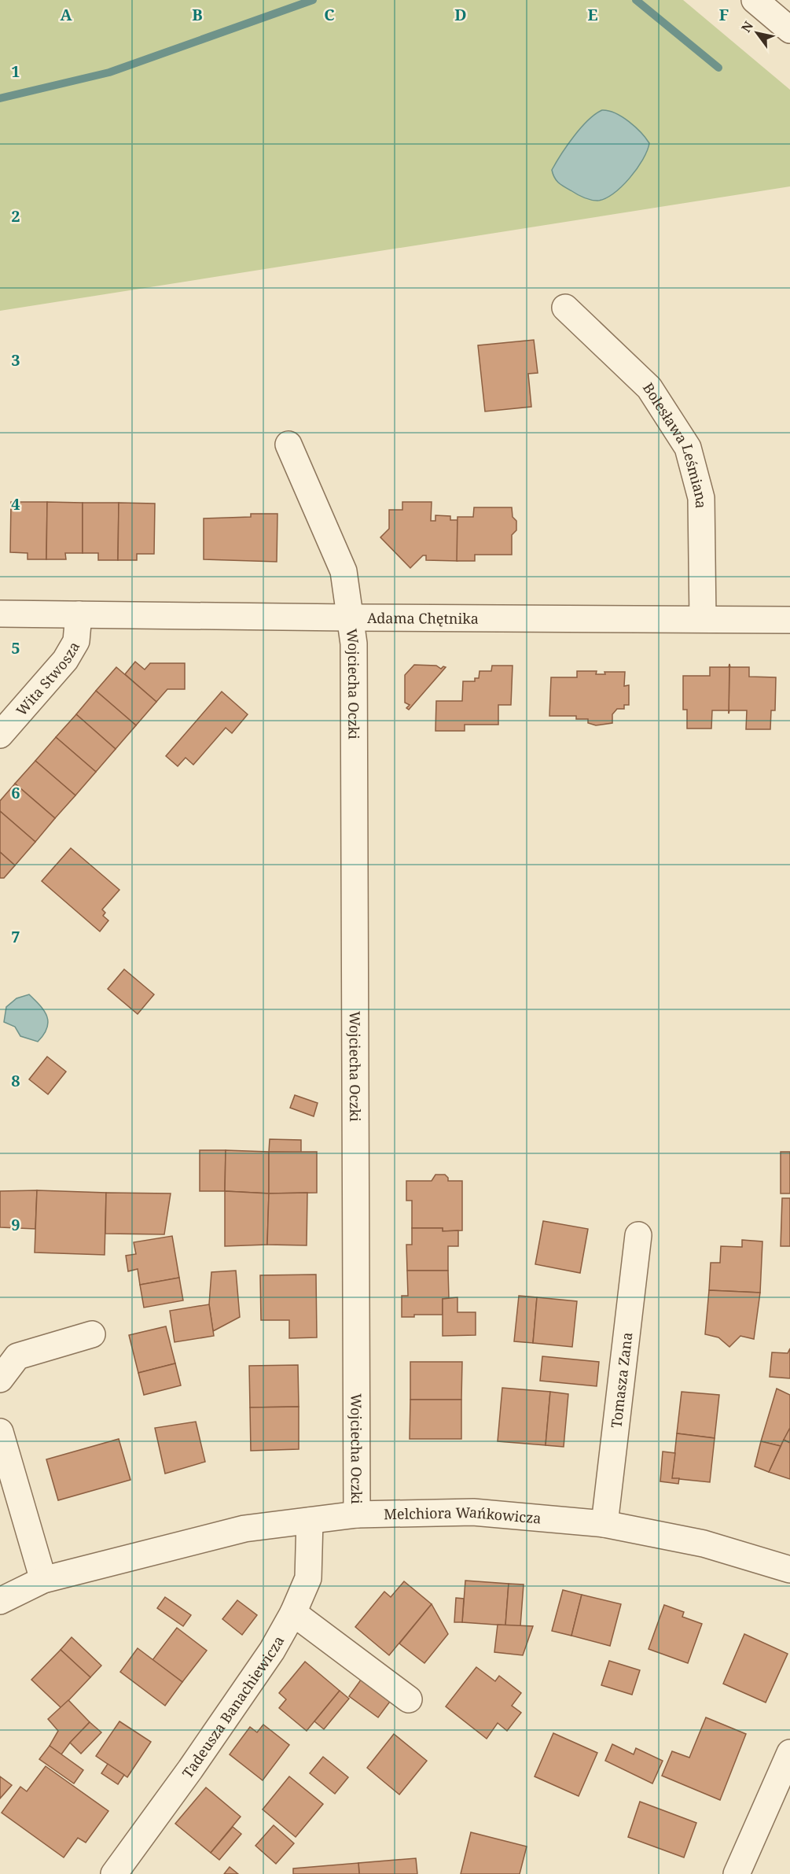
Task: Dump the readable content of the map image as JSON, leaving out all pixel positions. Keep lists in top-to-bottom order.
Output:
{
  "streets": {
    "street": [
      "Bolesława Leśmiana",
      "Adama Chętnika",
      "Wita Stwosza",
      "Wojciecha Oczki",
      "Tomasza Zana",
      "Melchiora Wańkowicza",
      "Tadeusza Banachiewicza"
    ]
  },
  "crossings": [
    ["Bolesława Leśmiana", "Adama Chętnika"],
    ["Adama Chętnika", "Wita Stwosza"],
    ["Adama Chętnika", "Wojciecha Oczki"],
    ["Wojciecha Oczki", "Melchiora Wańkowicza"],
    ["Tomasza Zana", "Melchiora Wańkowicza"],
    ["Melchiora Wańkowicza", "Tadeusza Banachiewicza"]
  ],
  "north": "top left",
  "grid": {
    "columns": [
      "A",
      "B",
      "C",
      "D",
      "E",
      "F"
    ],
    "rows": [
      "1",
      "2",
      "3",
      "4",
      "5",
      "6",
      "7",
      "8",
      "9"
    ]
  }
}
